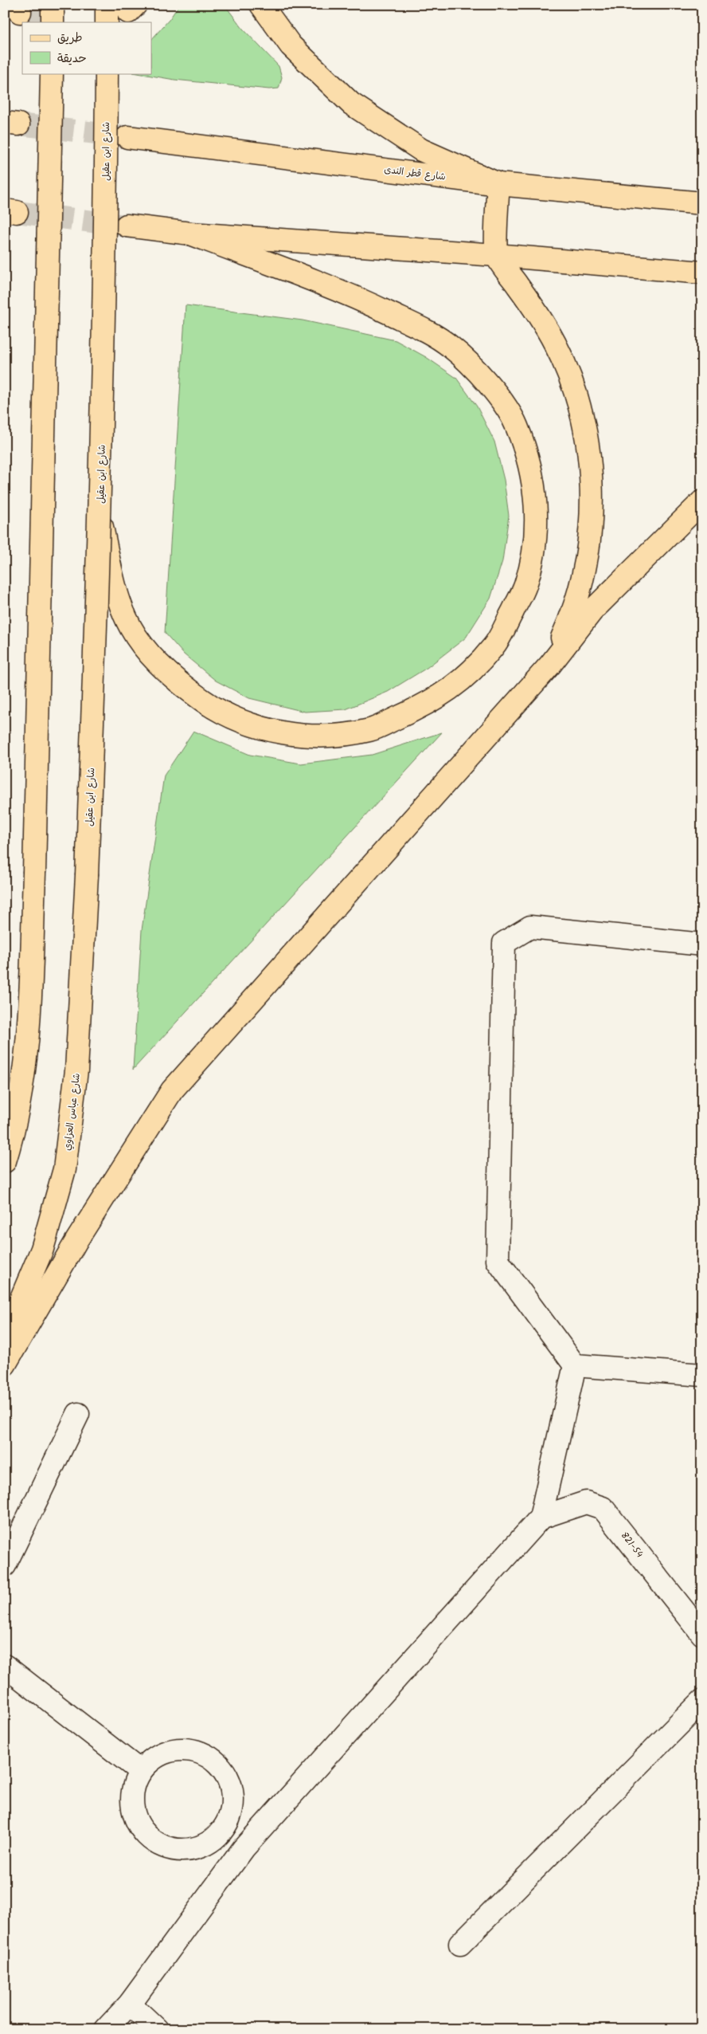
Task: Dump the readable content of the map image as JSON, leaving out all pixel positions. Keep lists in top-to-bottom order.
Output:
{
  "streets": {
    "main road": ["شارع ابن عقيل", "شارع قطر الندى", "شارع عباس العزاوي"],
    "street": ["821-54"]
  },
  "crossings": [
    ["شارع ابن عقيل", "شارع عباس العزاوي"]
  ],
  "legend": ["طريق", "حديقة"]
}
